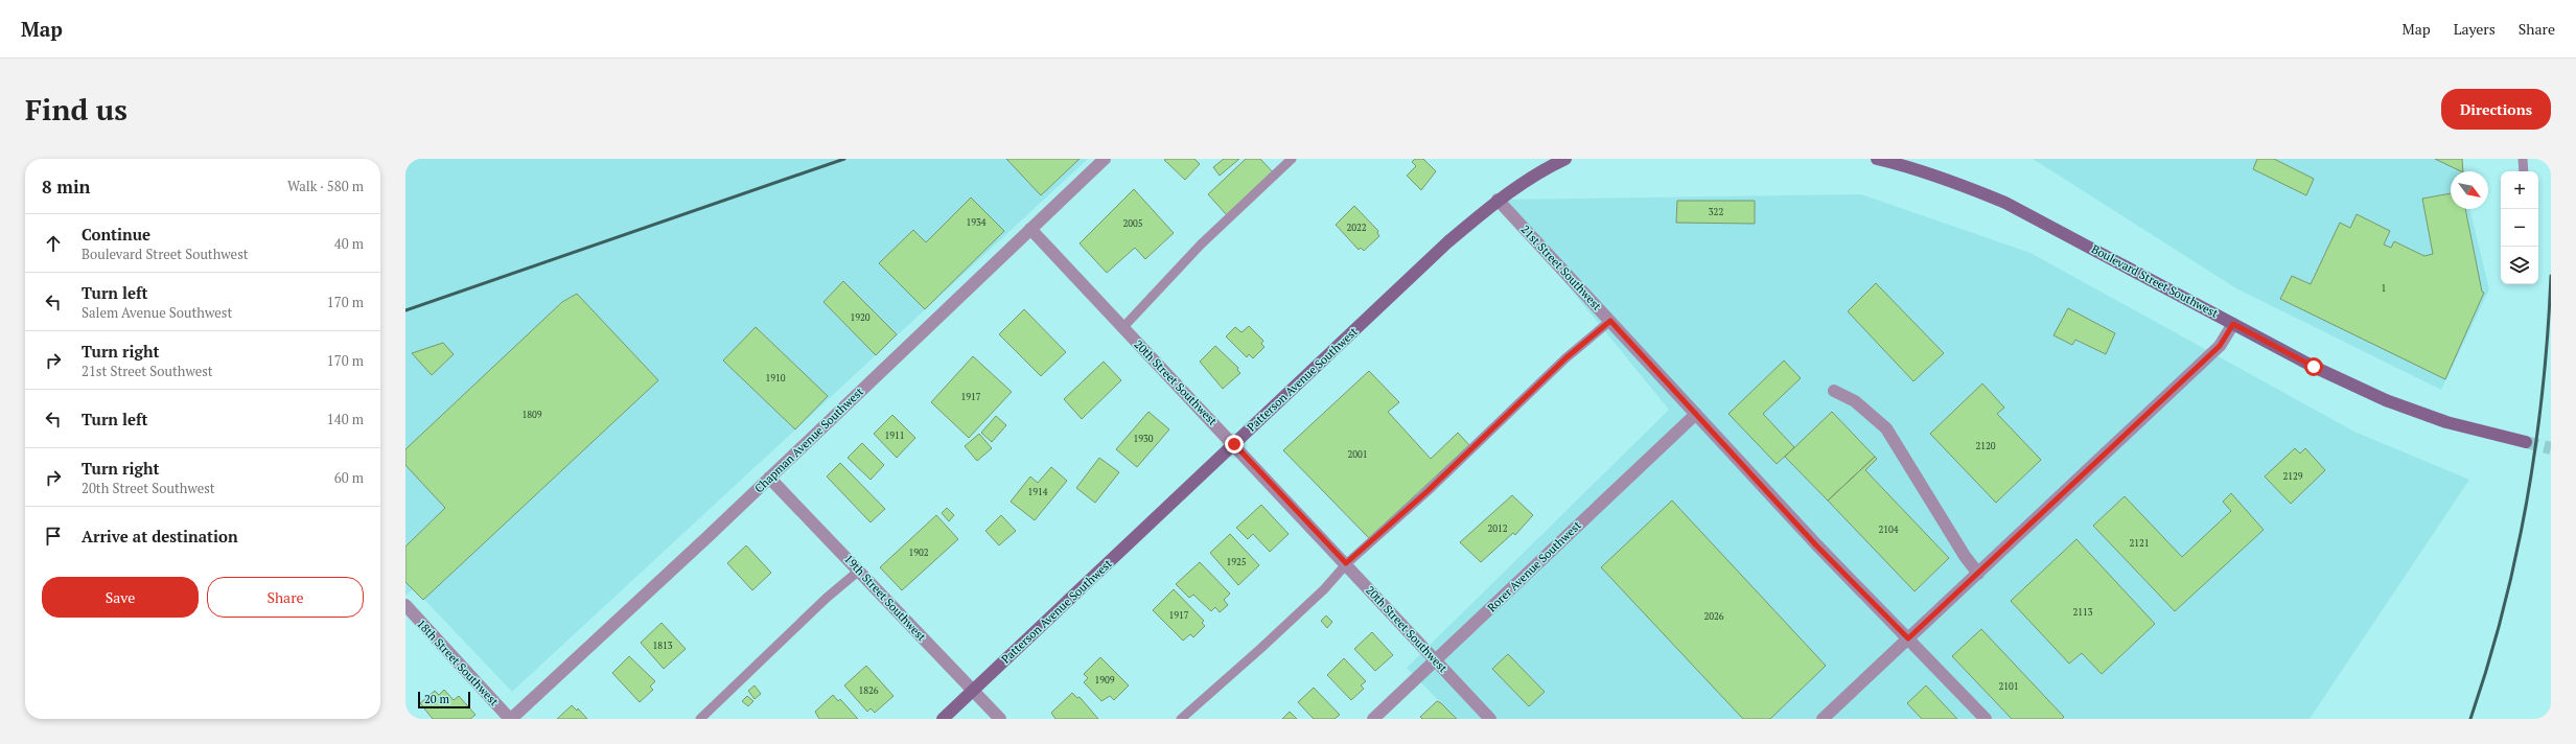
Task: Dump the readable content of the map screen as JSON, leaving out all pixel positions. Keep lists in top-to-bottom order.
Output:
{
  "streets": {
    "main road": ["Boulevard Street Southwest", "Patterson Avenue Southwest"],
    "street": [
      "21st Street Southwest",
      "20th Street Southwest",
      "Chapman Avenue Southwest",
      "Rorer Avenue Southwest",
      "19th Street Southwest",
      "18th Street Southwest"
    ]
  },
  "crossings": [
    ["21st Street Southwest", "Patterson Avenue Southwest"],
    ["21st Street Southwest", "Rorer Avenue Southwest"],
    ["Patterson Avenue Southwest", "20th Street Southwest"],
    ["Patterson Avenue Southwest", "19th Street Southwest"],
    ["20th Street Southwest", "Chapman Avenue Southwest"],
    ["20th Street Southwest", "Rorer Avenue Southwest"],
    ["Chapman Avenue Southwest", "19th Street Southwest"],
    ["Chapman Avenue Southwest", "18th Street Southwest"]
  ],
  "house_numbers": [
    "322",
    "1934",
    "2005",
    "2022",
    "1",
    "1920",
    "1910",
    "1917",
    "1809",
    "1911",
    "1930",
    "2120",
    "2001",
    "2129",
    "1914",
    "2012",
    "2104",
    "2121",
    "1902",
    "1925",
    "2113",
    "1917",
    "2026",
    "1813",
    "1909",
    "2101",
    "1826"
  ],
  "scale_bar": "20 m",
  "north": "bottom right",
  "page": {
    "header": "Map",
    "nav": ["Map", "Layers", "Share"],
    "buttons": [
      "Directions",
      ["Save", "Share"]
    ],
    "title": "Find us",
    "heading": ["8 min", "Walk · 580 m"],
    "map_buttons": ["+", "−"],
    "list": [
      ["Continue", "Boulevard Street Southwest", "40 m"],
      ["Turn left", "Salem Avenue Southwest", "170 m"],
      ["Turn right", "21st Street Southwest", "170 m"],
      ["Turn left", "140 m"],
      ["Turn right", "20th Street Southwest", "60 m"],
      "Arrive at destination"
    ],
    "scale": "20 m"
  }
}
